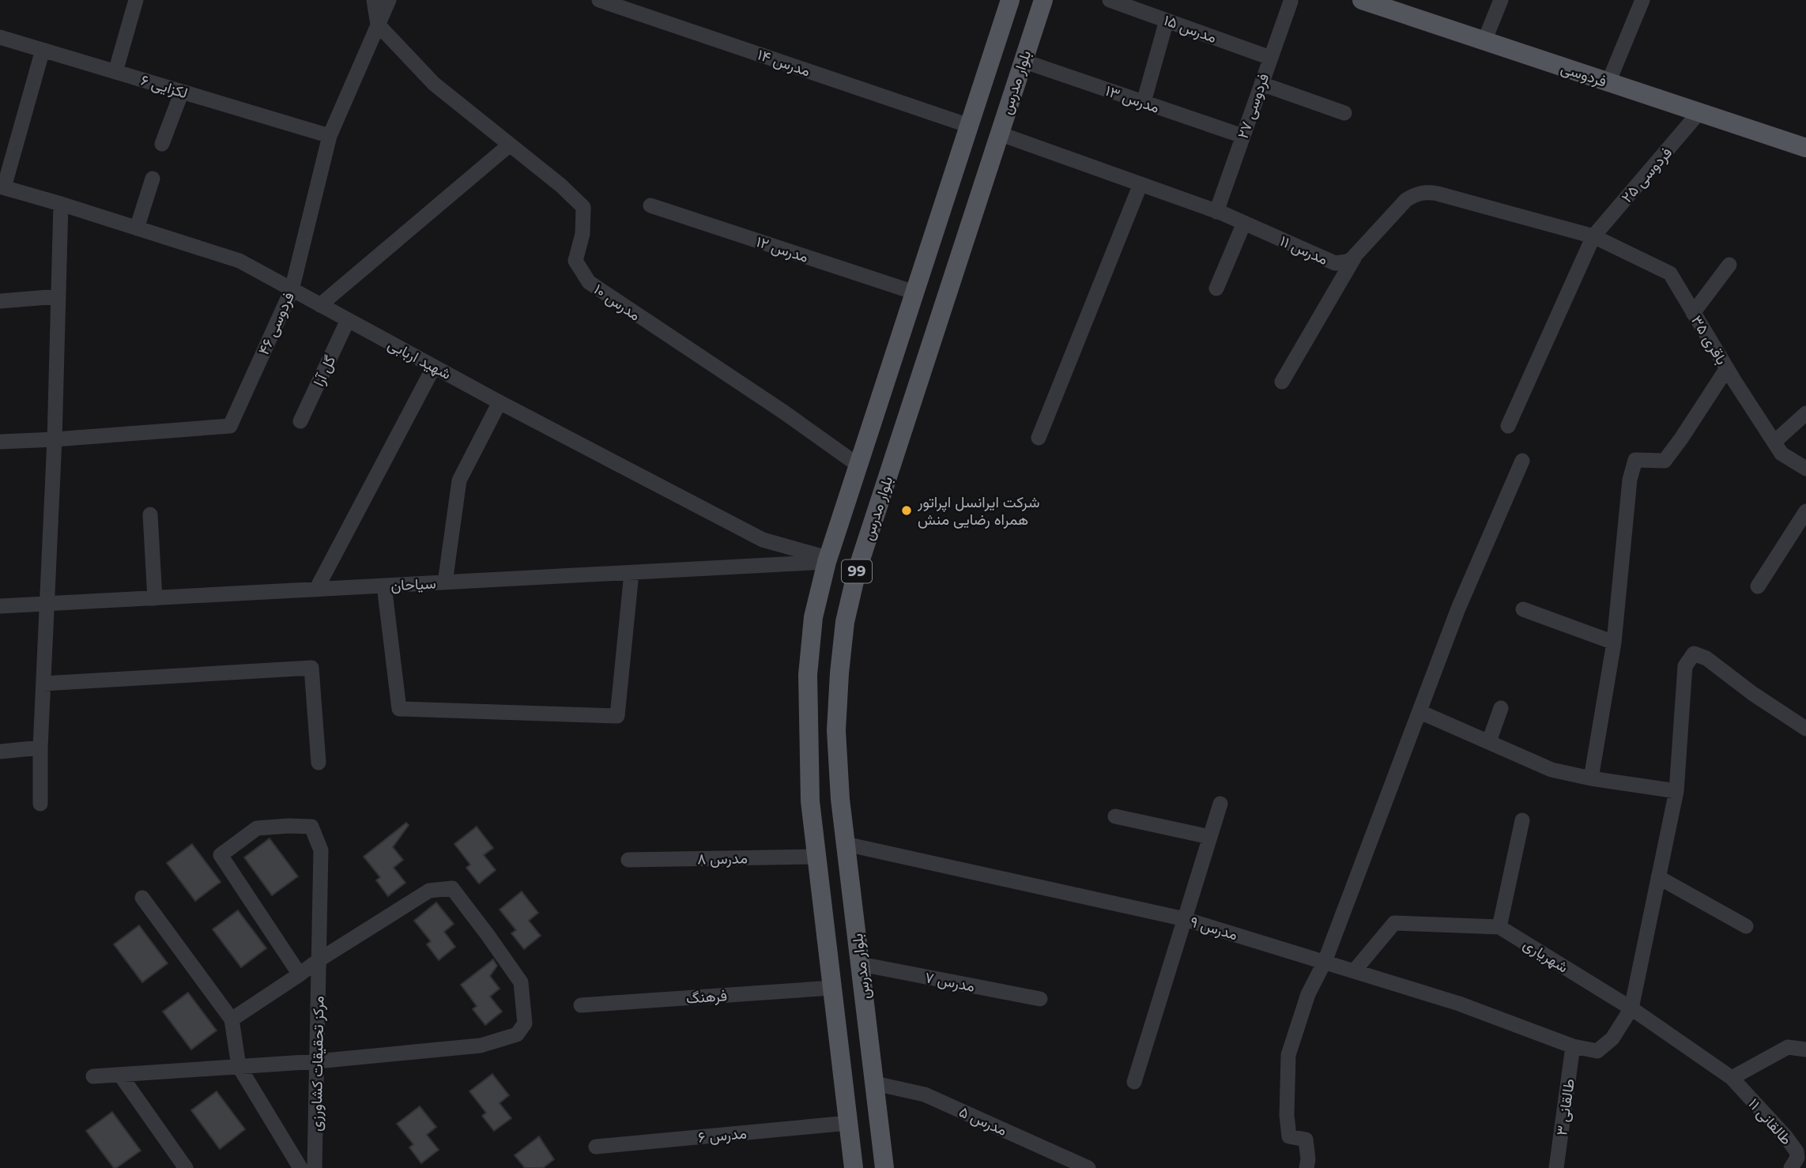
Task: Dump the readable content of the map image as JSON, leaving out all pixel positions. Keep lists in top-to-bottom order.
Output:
{
  "streets": {
    "main road": ["فردوسی", "بلوار مدرس", "99"],
    "street": [
      "مدرس ۱۵",
      "مدرس ۱۴",
      "لکزایی ۶",
      "مدرس ۱۳",
      "فردوسی ۲۷",
      "فردوسی ۲۵",
      "مدرس ۱۲",
      "مدرس ۱۱",
      "مدرس ۱۰",
      "فردوسی ۴۶",
      "باقری ۳۵",
      "شهید اربابی",
      "گل آرا",
      "سیاحان",
      "مدرس ۸",
      "مدرس ۹",
      "شهریاری",
      "مدرس ۷",
      "فرهنگ",
      "مرکز تحقیقات کشاورزی",
      "طالقانی ۳",
      "مدرس ۵",
      "طالقانی ۱۱",
      "مدرس ۶"
    ]
  },
  "crossings": [
    ["مدرس ۱۵", "فردوسی ۲۷"],
    ["مدرس ۱۴", "بلوار مدرس"],
    ["فردوسی", "فردوسی ۲۵"],
    ["بلوار مدرس", "مدرس ۱۳"],
    ["بلوار مدرس", "مدرس ۱۲"],
    ["بلوار مدرس", "مدرس ۱۱"],
    ["بلوار مدرس", "مدرس ۱۰"],
    ["بلوار مدرس", "شهید اربابی"],
    ["بلوار مدرس", "سیاحان"],
    ["بلوار مدرس", "مدرس ۸"],
    ["بلوار مدرس", "مدرس ۹"],
    ["بلوار مدرس", "مدرس ۷"],
    ["بلوار مدرس", "فرهنگ"],
    ["بلوار مدرس", "مدرس ۵"],
    ["بلوار مدرس", "مدرس ۶"],
    ["لکزایی ۶", "فردوسی ۴۶"],
    ["مدرس ۱۳", "فردوسی ۲۷"],
    ["فردوسی ۲۷", "مدرس ۱۱"],
    ["فردوسی ۲۵", "باقری ۳۵"],
    ["مدرس ۱۰", "فردوسی ۴۶"],
    ["فردوسی ۴۶", "شهید اربابی"],
    ["شهید اربابی", "گل آرا"],
    ["شهید اربابی", "سیاحان"],
    ["مدرس ۹", "شهریاری"],
    ["مدرس ۹", "طالقانی ۳"],
    ["شهریاری", "طالقانی ۱۱"]
  ],
  "places": ["شرکت ایرانسل اپراتور همراه رضایی منش"]
}
